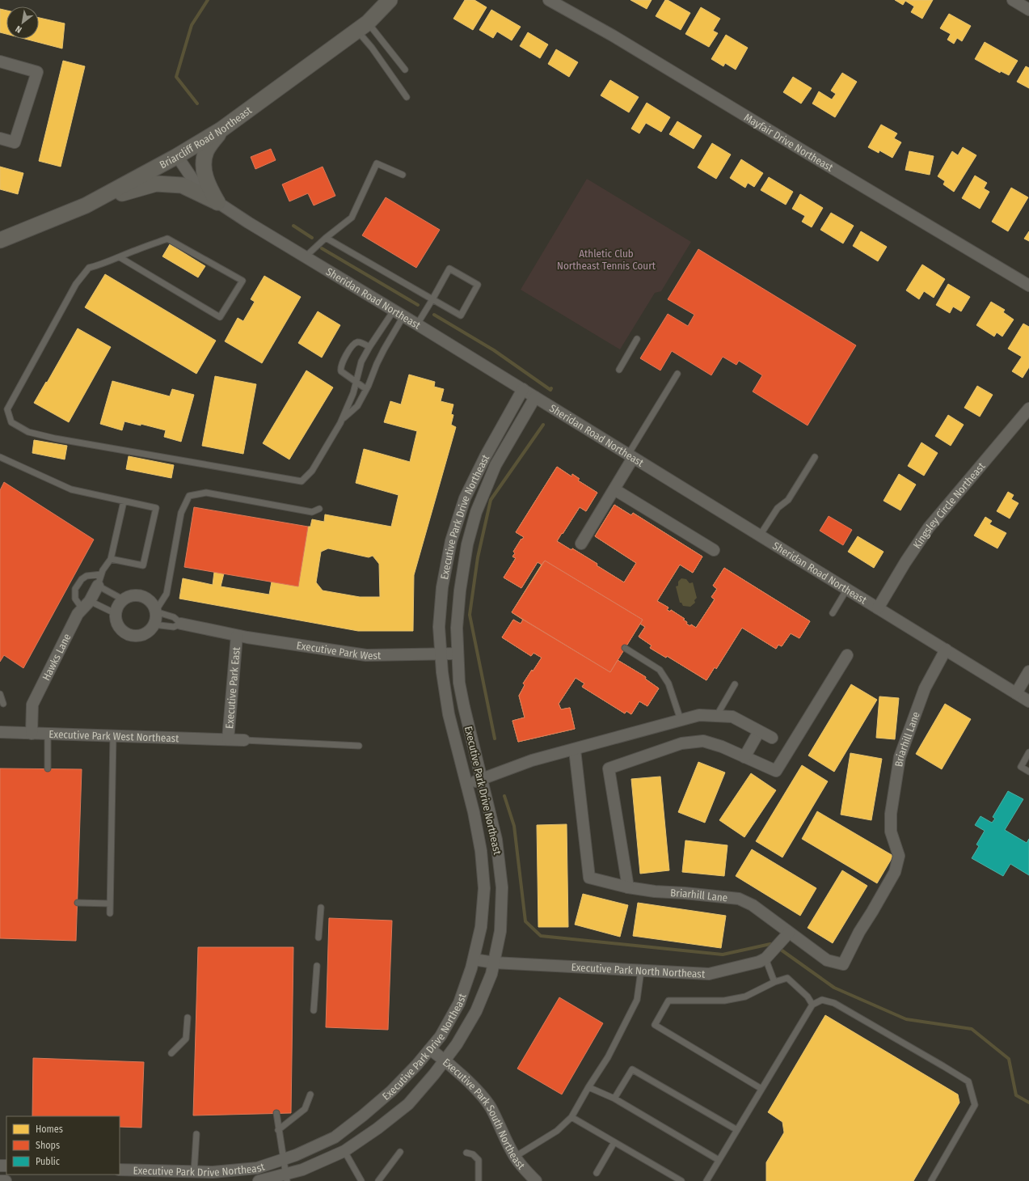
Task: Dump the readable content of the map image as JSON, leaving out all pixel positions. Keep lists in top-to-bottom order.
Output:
{
  "streets": {
    "main road": ["Briarcliff Road Northeast"],
    "street": [
      "Mayfair Drive Northeast",
      "Sheridan Road Northeast",
      "Kingsley Circle Northeast",
      "Executive Park Drive Northeast",
      "Executive Park West",
      "Hawks Lane",
      "Executive Park East",
      "Executive Park West Northeast",
      "Briarhill Lane",
      "Executive Park North Northeast",
      "Executive Park South Northeast"
    ]
  },
  "crossings": [
    ["Briarcliff Road Northeast", "Sheridan Road Northeast"],
    ["Sheridan Road Northeast", "Kingsley Circle Northeast"],
    ["Sheridan Road Northeast", "Executive Park Drive Northeast"],
    ["Sheridan Road Northeast", "Briarhill Lane"],
    ["Executive Park Drive Northeast", "Executive Park West"],
    ["Executive Park Drive Northeast", "Executive Park North Northeast"],
    ["Executive Park Drive Northeast", "Executive Park South Northeast"],
    ["Executive Park West", "Executive Park East"],
    ["Hawks Lane", "Executive Park West Northeast"],
    ["Executive Park East", "Executive Park West Northeast"],
    ["Briarhill Lane", "Executive Park North Northeast"]
  ],
  "parks": ["Athletic Club Northeast Tennis Court"],
  "legend": ["Homes", "Shops", "Public"],
  "north": "bottom left"
}
